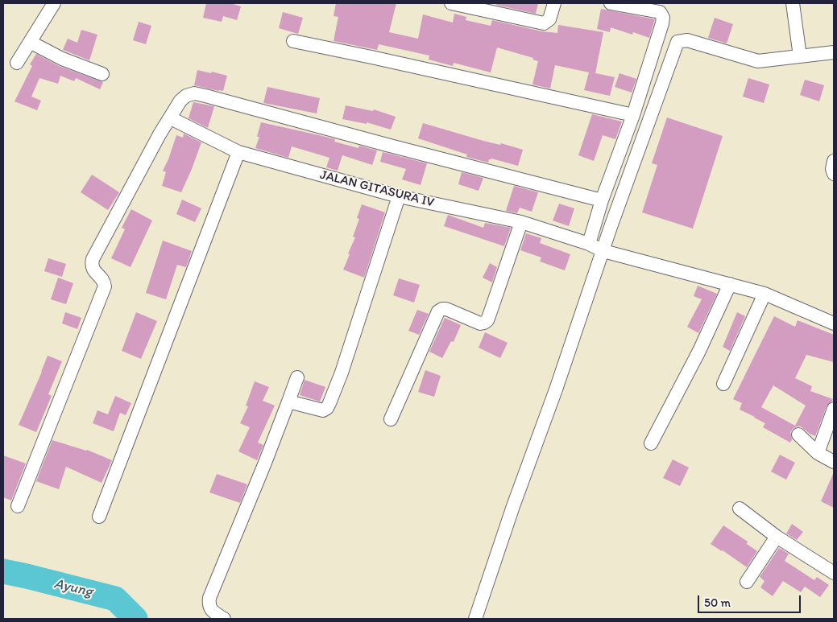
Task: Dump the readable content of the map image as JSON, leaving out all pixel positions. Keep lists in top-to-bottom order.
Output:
{
  "streets": {
    "street": ["JALAN GITASURA IV"]
  },
  "water": ["Ayung"],
  "scale_bar": "50 m"
}
